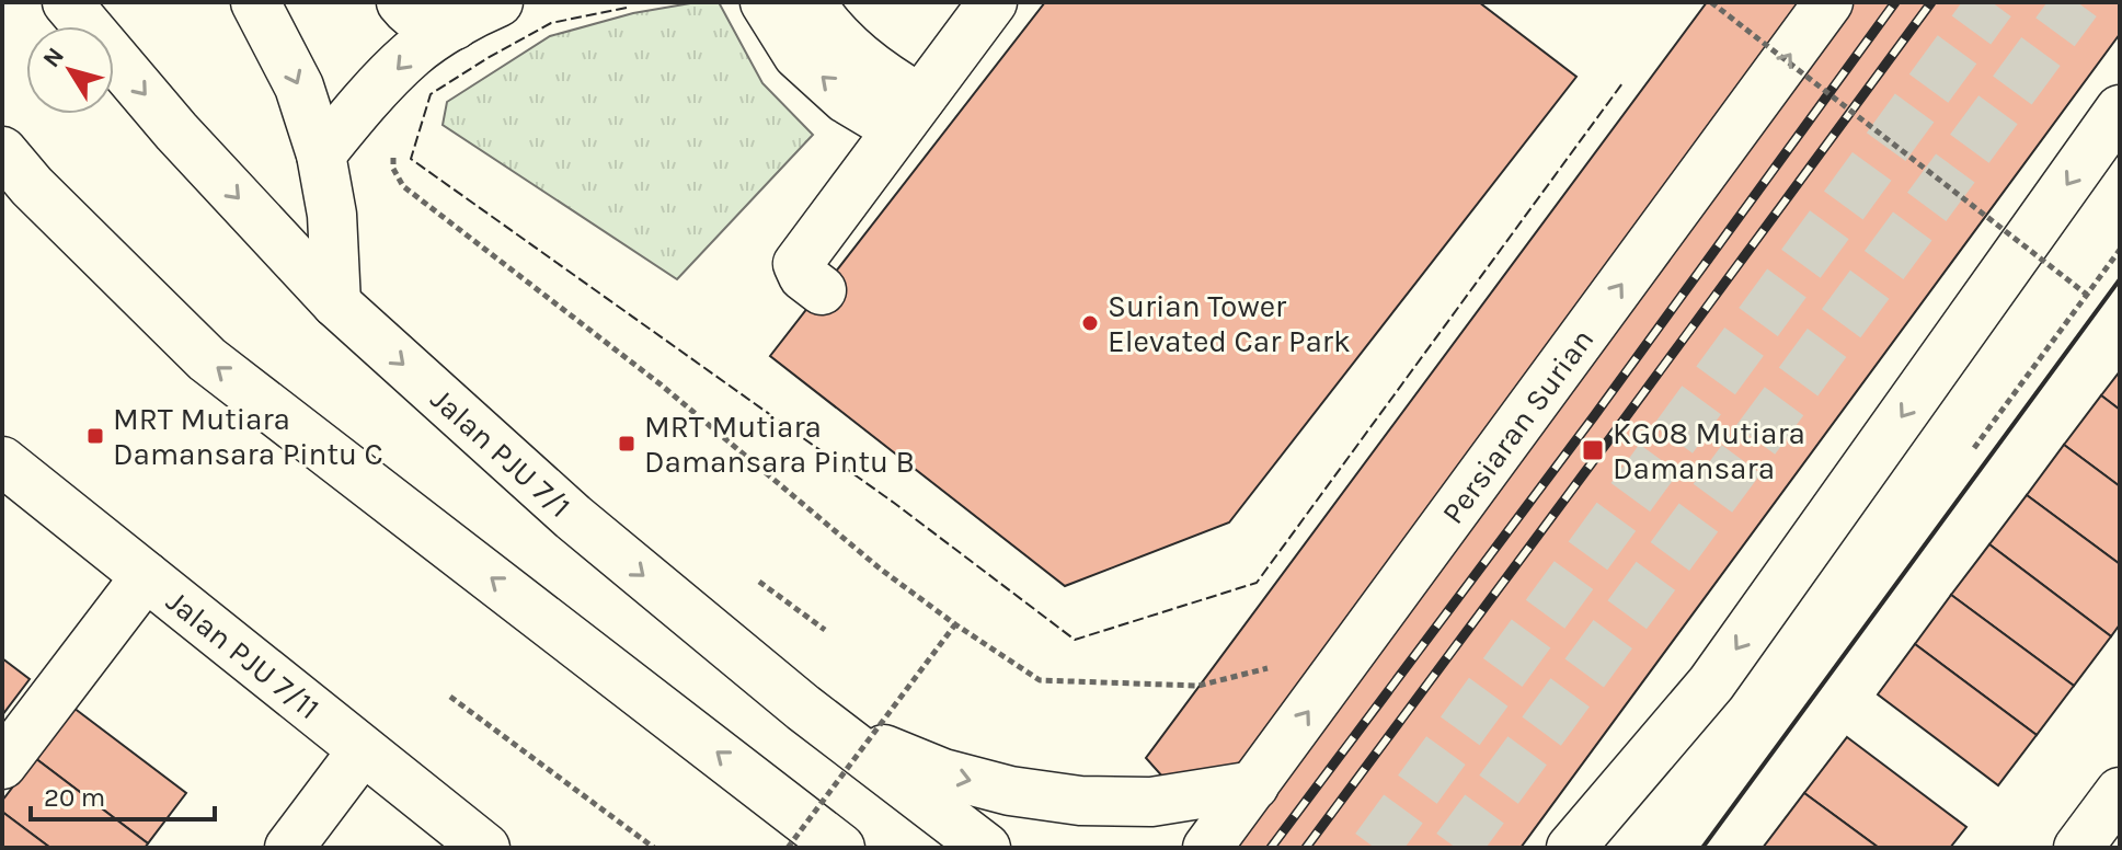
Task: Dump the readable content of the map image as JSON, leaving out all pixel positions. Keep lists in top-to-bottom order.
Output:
{
  "streets": {
    "street": ["Persiaran Surian", "Jalan PJU 7/1", "Jalan PJU 7/11"]
  },
  "places": {
    "other": ["Surian Tower Elevated Car Park"],
    "transit": ["MRT Mutiara Damansara Pintu C", "MRT Mutiara Damansara Pintu B", "KG08 Mutiara Damansara"]
  },
  "scale_bar": "20 m",
  "north": "top left"
}
